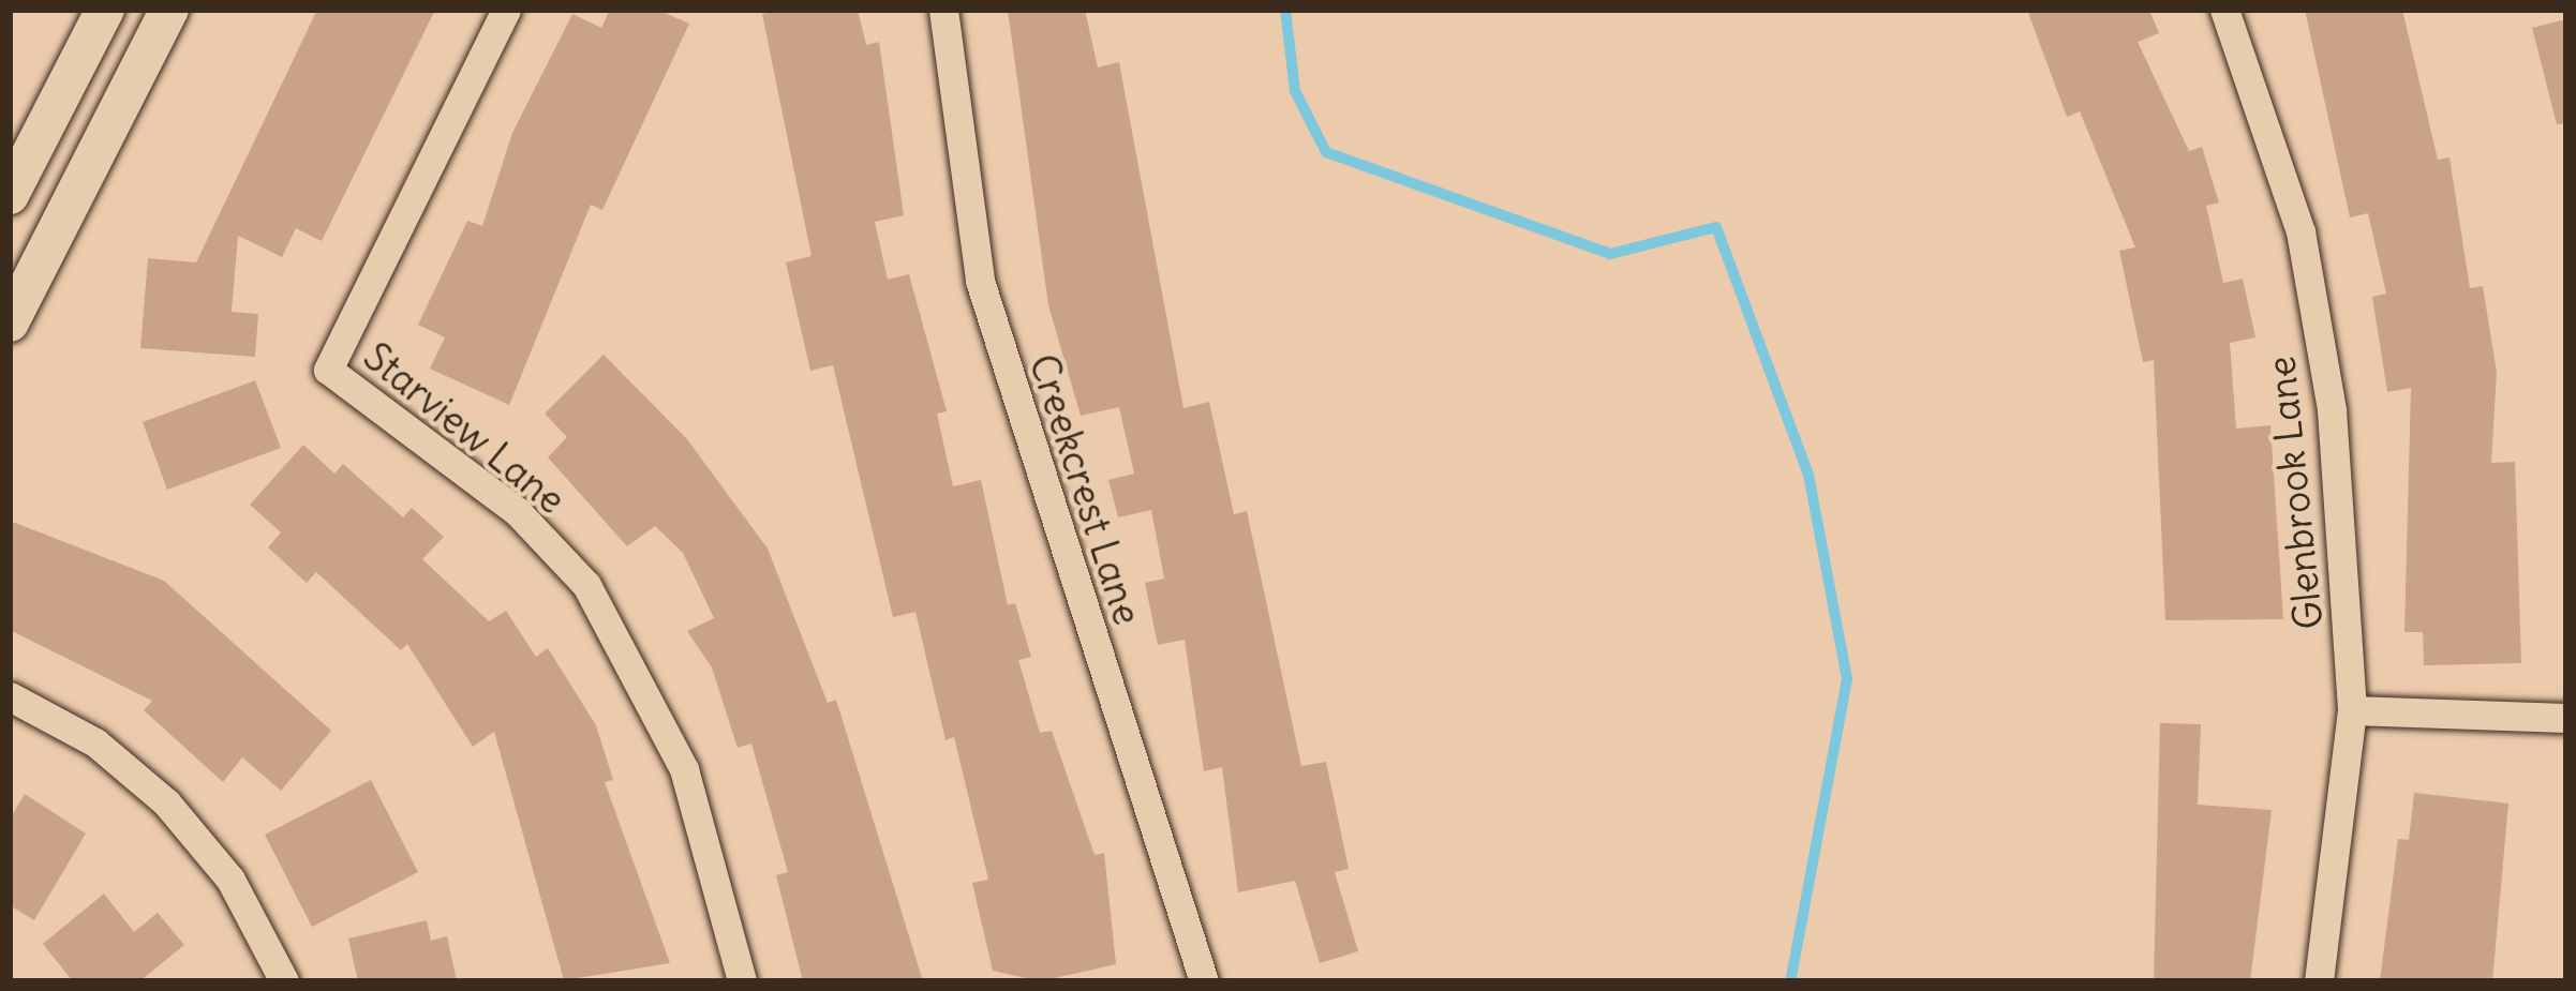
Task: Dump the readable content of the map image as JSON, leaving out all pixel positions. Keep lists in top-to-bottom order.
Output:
{
  "streets": {
    "street": ["Starview Lane", "Creekcrest Lane", "Glenbrook Lane"]
  }
}
